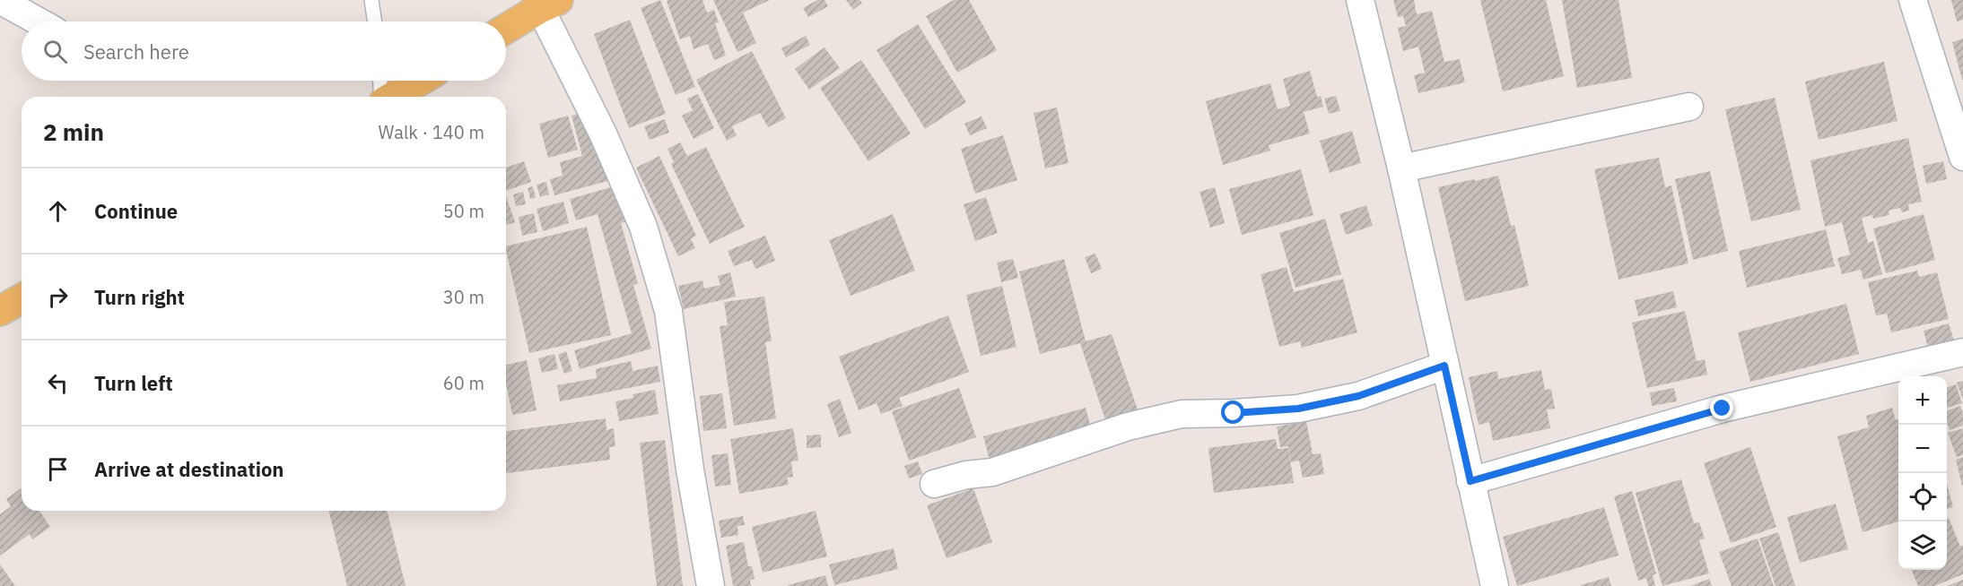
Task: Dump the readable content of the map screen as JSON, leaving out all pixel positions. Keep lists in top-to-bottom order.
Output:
{
  "page": {
    "search": "Search here",
    "heading": ["2 min", "Walk · 140 m"],
    "list": [
      ["Continue", "50 m"],
      ["Turn right", "30 m"],
      ["Turn left", "60 m"],
      "Arrive at destination"
    ],
    "map_buttons": ["+", "−"]
  }
}
